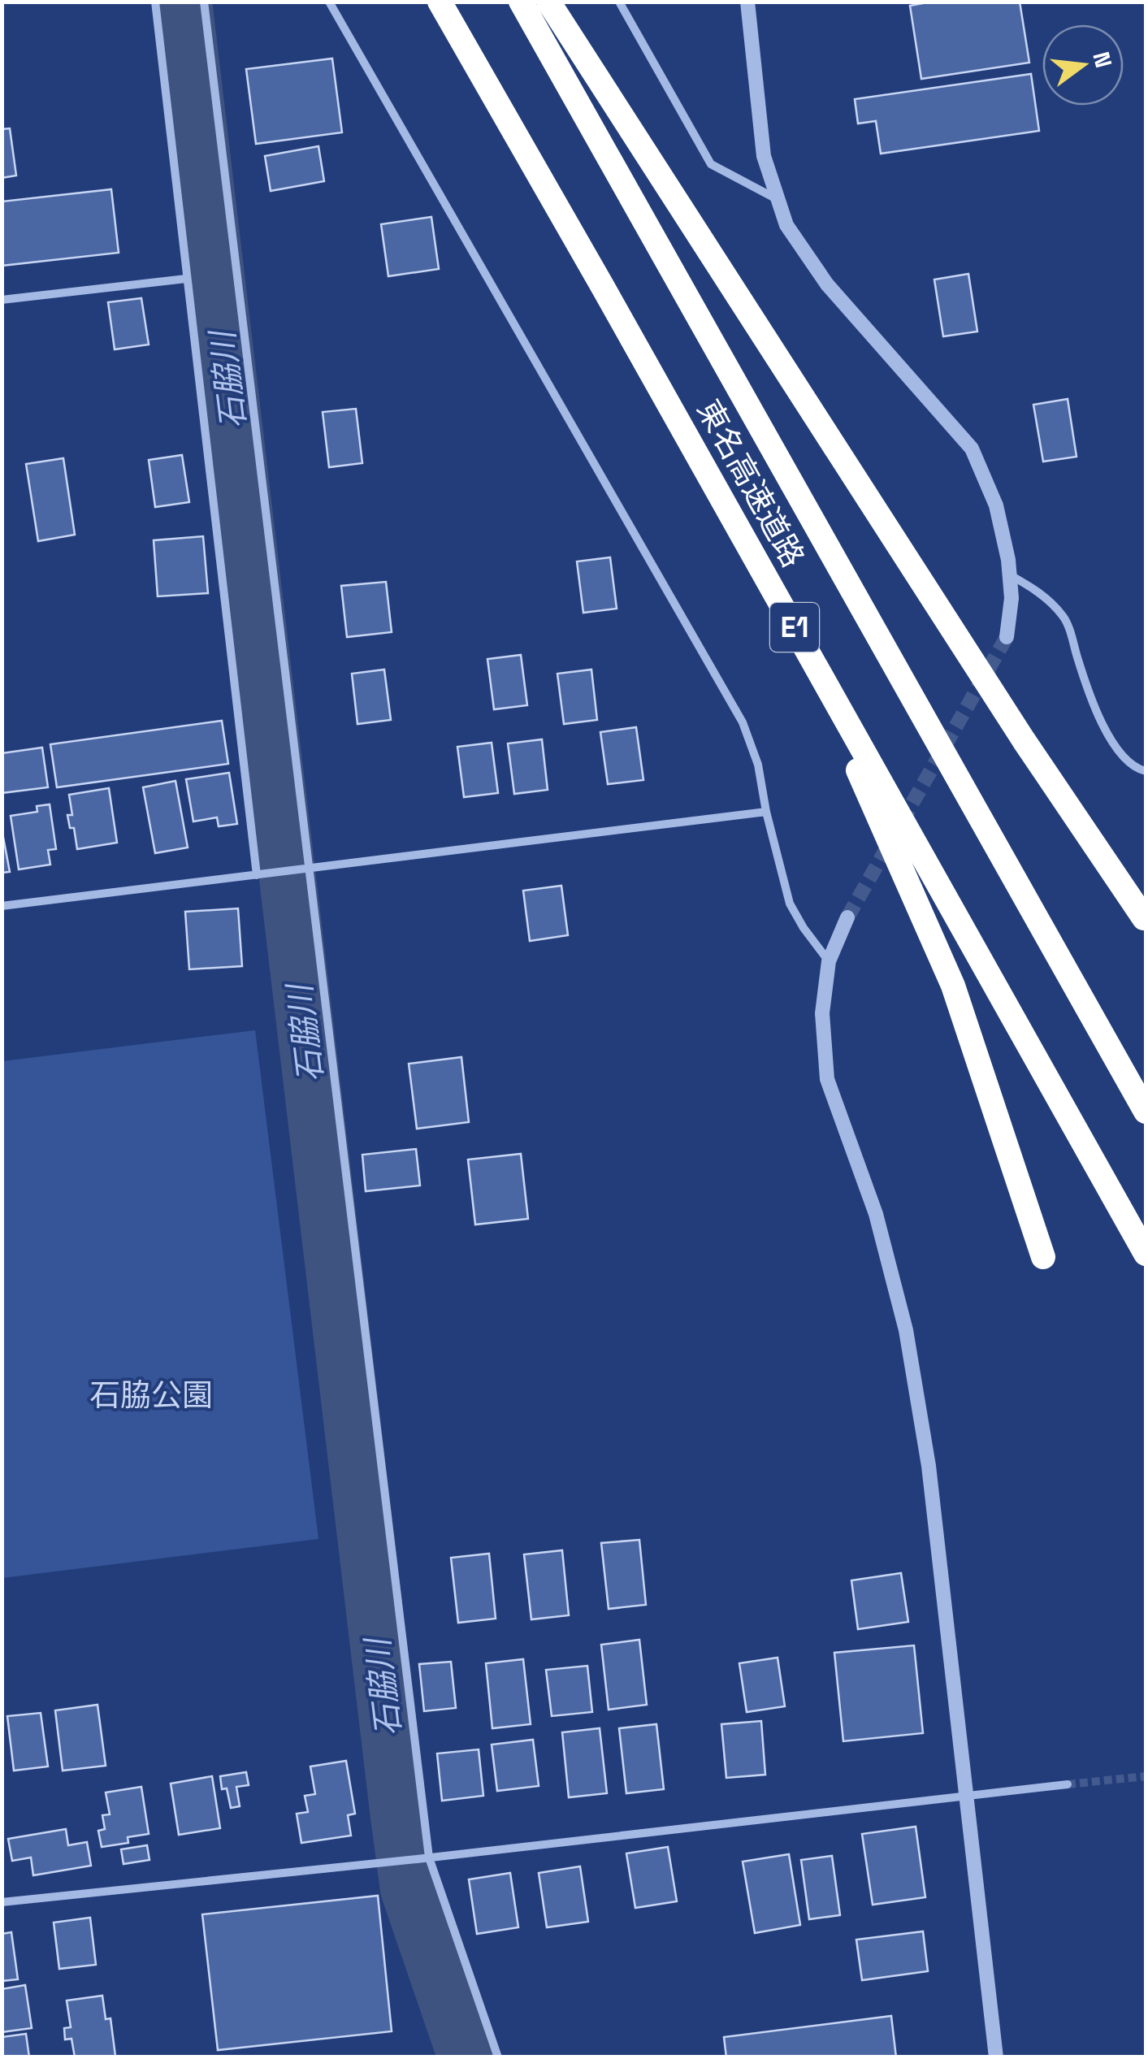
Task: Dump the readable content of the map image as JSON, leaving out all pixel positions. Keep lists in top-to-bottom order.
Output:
{
  "streets": {
    "highway": ["東名高速道路", "E1"]
  },
  "water": ["石脇川"],
  "parks": ["石脇公園"],
  "north": "right"
}
